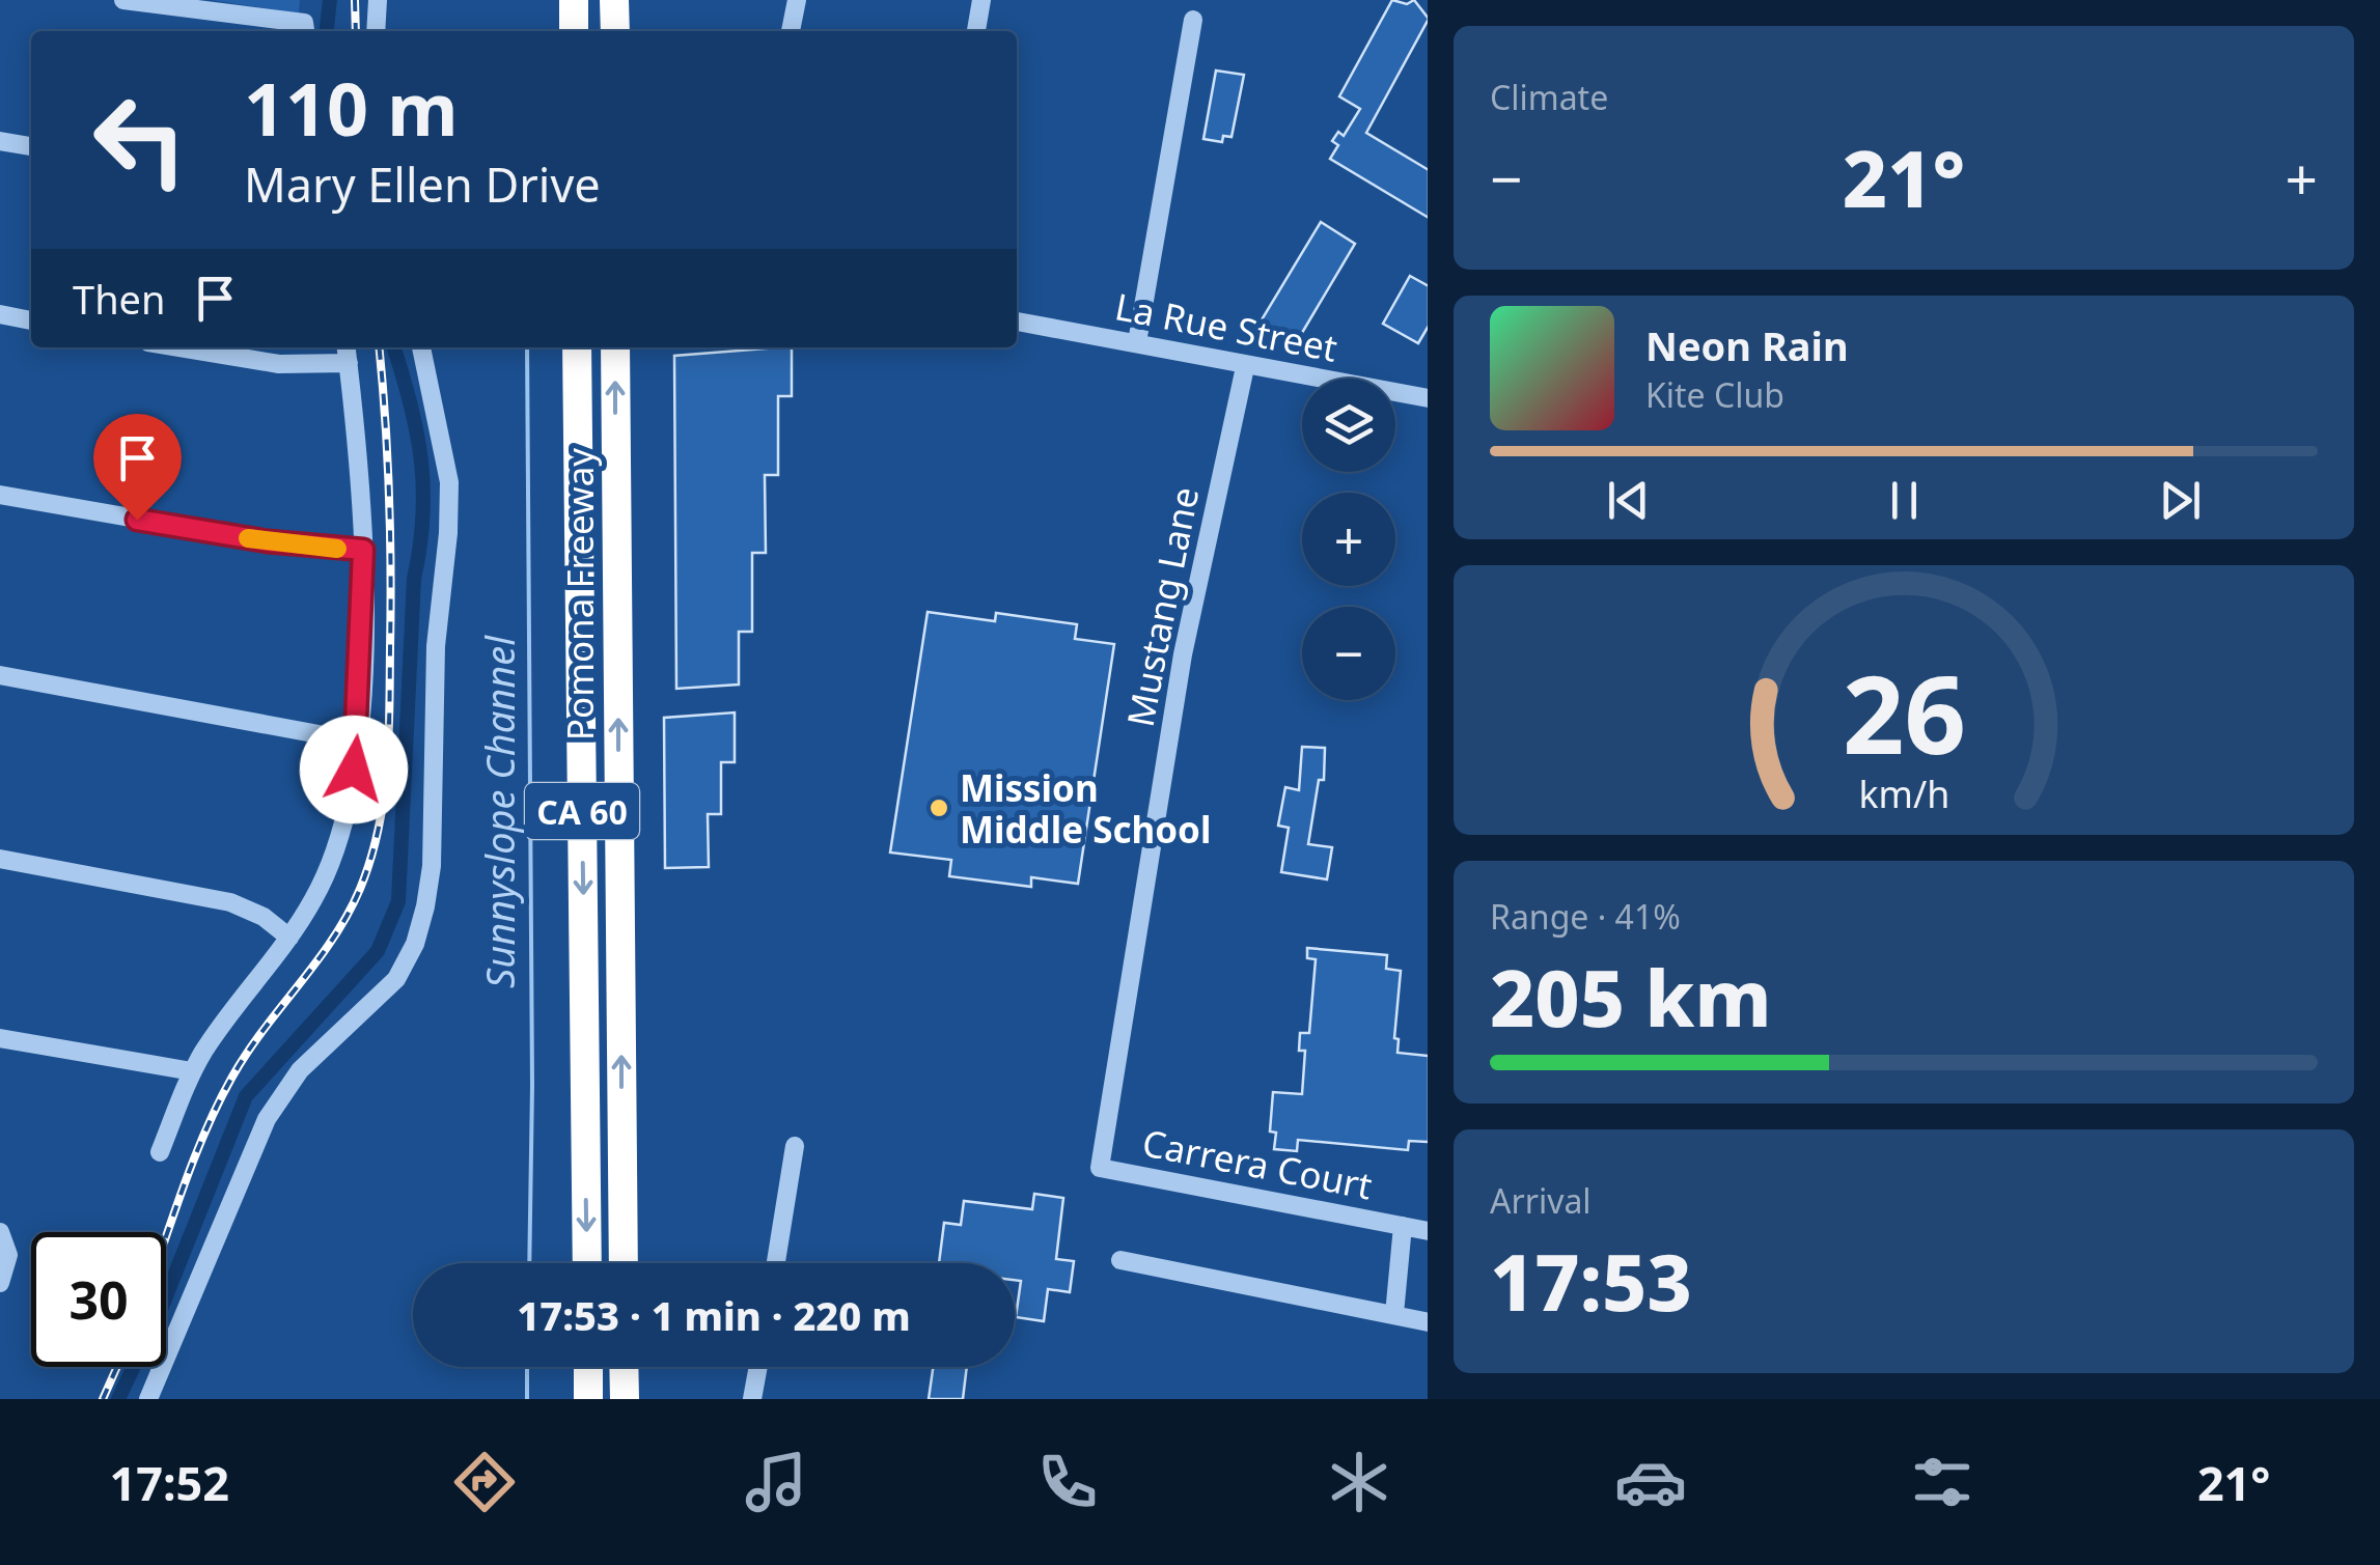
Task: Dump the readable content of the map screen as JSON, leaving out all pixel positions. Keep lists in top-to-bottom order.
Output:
{
  "streets": {
    "highway": ["Pomona Freeway", "CA 60"],
    "street": ["La Rue Street", "Mustang Lane", "Carrera Court"]
  },
  "crossings": [
    ["La Rue Street", "Mustang Lane"],
    ["Mustang Lane", "Carrera Court"]
  ],
  "water": ["Sunnyslope Channel"],
  "places": ["Mission Middle School"],
  "page": {
    "tile": [
      "Climate",
      ["Range · 41%", "205 km"],
      ["Arrival", "17:53"]
    ],
    "turn": ["110 m", "Mary Ellen Drive"],
    "heat": ["−", "21°", "+"],
    "then": "Then",
    "song": ["Neon Rain", "Kite Club"],
    "map_buttons": ["+", "−"],
    "limit": "30",
    "trip": "17:53 · 1 min · 220 m",
    "tabs": ["17:52", "21°"],
    "gauge": ["26", "km/h"]
  }
}
